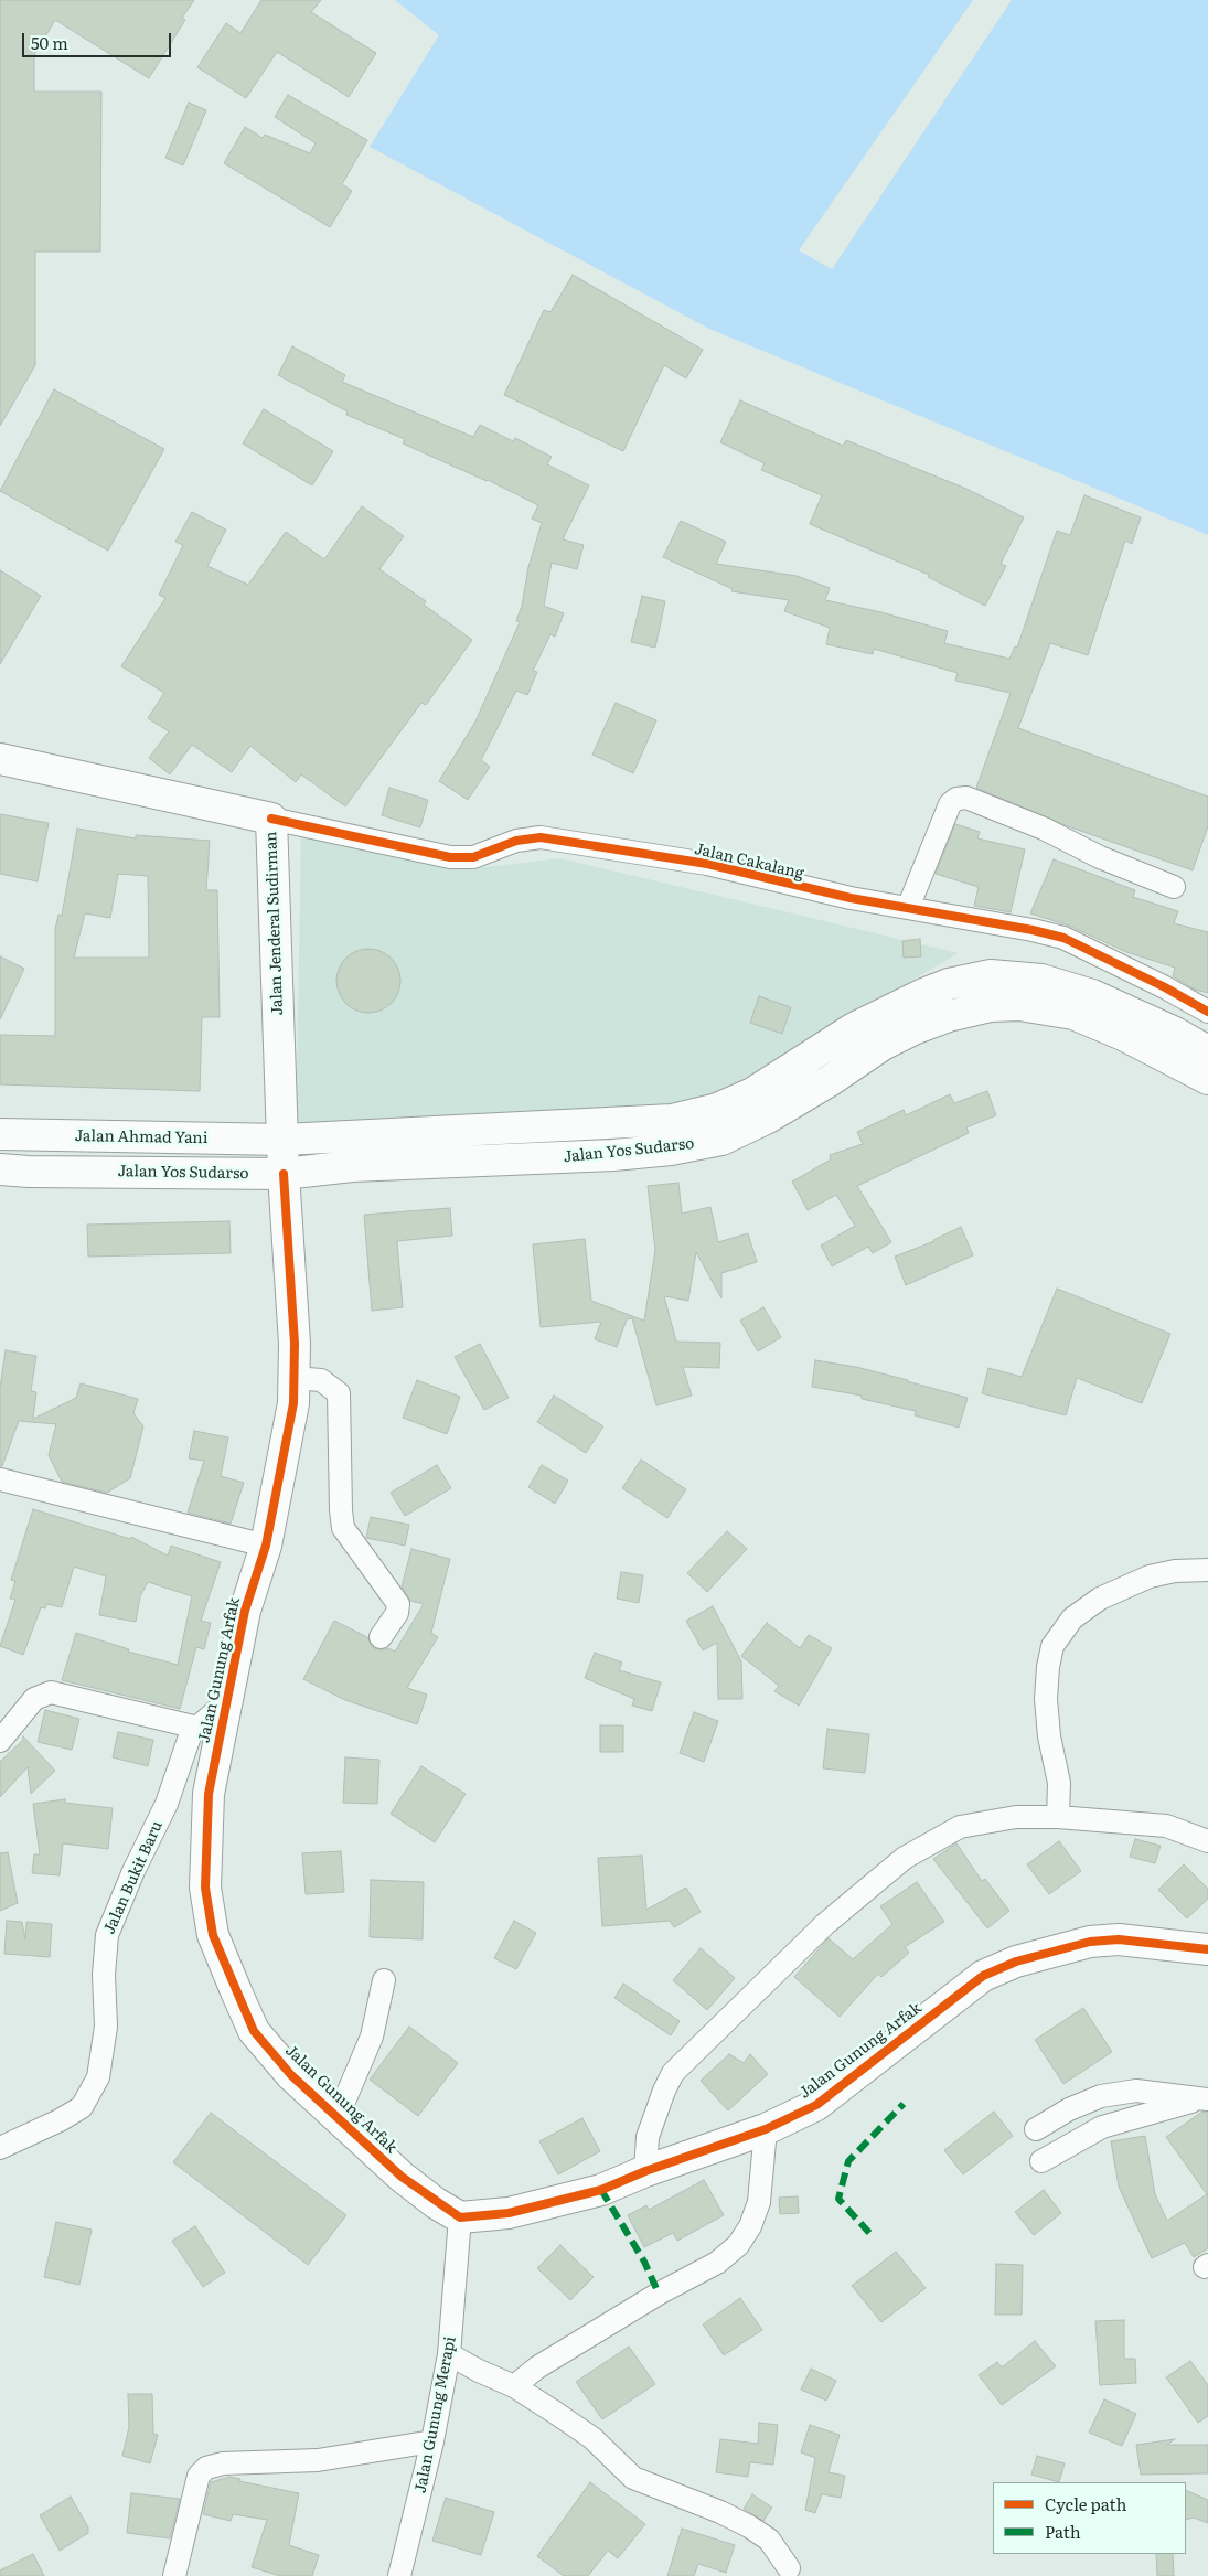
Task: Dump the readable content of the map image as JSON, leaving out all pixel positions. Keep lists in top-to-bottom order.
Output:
{
  "streets": {
    "main road": [
      "Jalan Jenderal Sudirman",
      "Jalan Ahmad Yani",
      "Jalan Yos Sudarso",
      "Jalan Gunung Arfak"
    ],
    "street": ["Jalan Cakalang", "Jalan Bukit Baru", "Jalan Gunung Merapi"]
  },
  "crossings": [
    ["Jalan Cakalang", "Jalan Jenderal Sudirman"],
    ["Jalan Jenderal Sudirman", "Jalan Ahmad Yani"],
    ["Jalan Jenderal Sudirman", "Jalan Yos Sudarso"],
    ["Jalan Jenderal Sudirman", "Jalan Gunung Arfak"],
    ["Jalan Ahmad Yani", "Jalan Yos Sudarso"],
    ["Jalan Ahmad Yani", "Jalan Gunung Arfak"],
    ["Jalan Yos Sudarso", "Jalan Gunung Arfak"],
    ["Jalan Gunung Arfak", "Jalan Bukit Baru"],
    ["Jalan Gunung Arfak", "Jalan Gunung Merapi"]
  ],
  "legend": ["Cycle path", "Path"],
  "scale_bar": "50 m"
}
